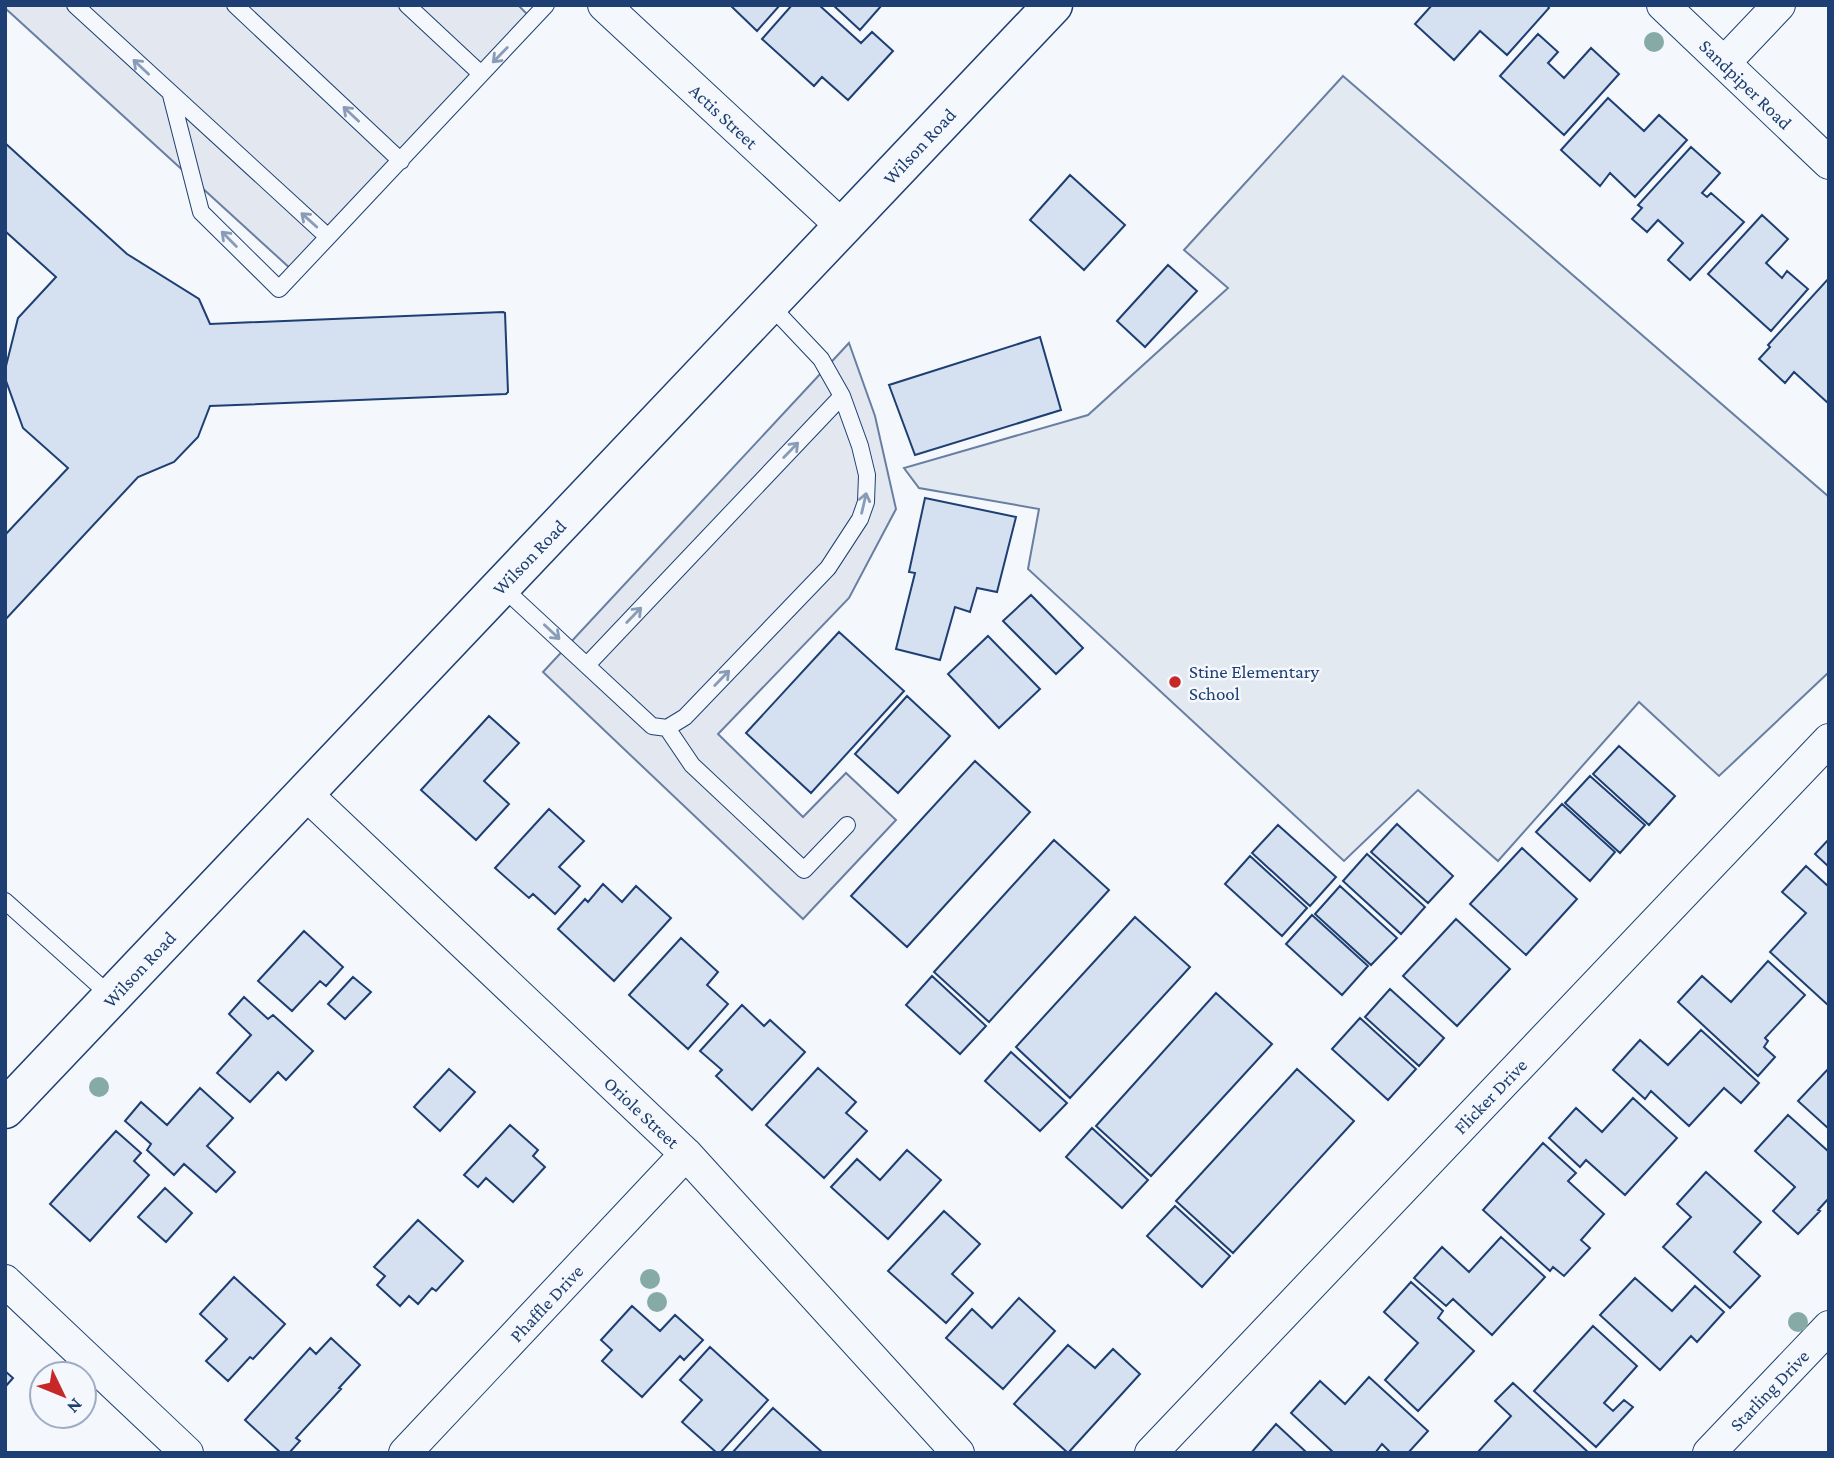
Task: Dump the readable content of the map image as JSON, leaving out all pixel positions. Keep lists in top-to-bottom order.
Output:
{
  "streets": {
    "street": [
      "Sandpiper Road",
      "Actis Street",
      "Wilson Road",
      "Flicker Drive",
      "Oriole Street",
      "Phaffle Drive",
      "Starling Drive"
    ]
  },
  "crossings": [
    ["Actis Street", "Wilson Road"],
    ["Wilson Road", "Oriole Street"],
    ["Oriole Street", "Phaffle Drive"]
  ],
  "places": ["Stine Elementary School"],
  "north": "bottom right"
}
